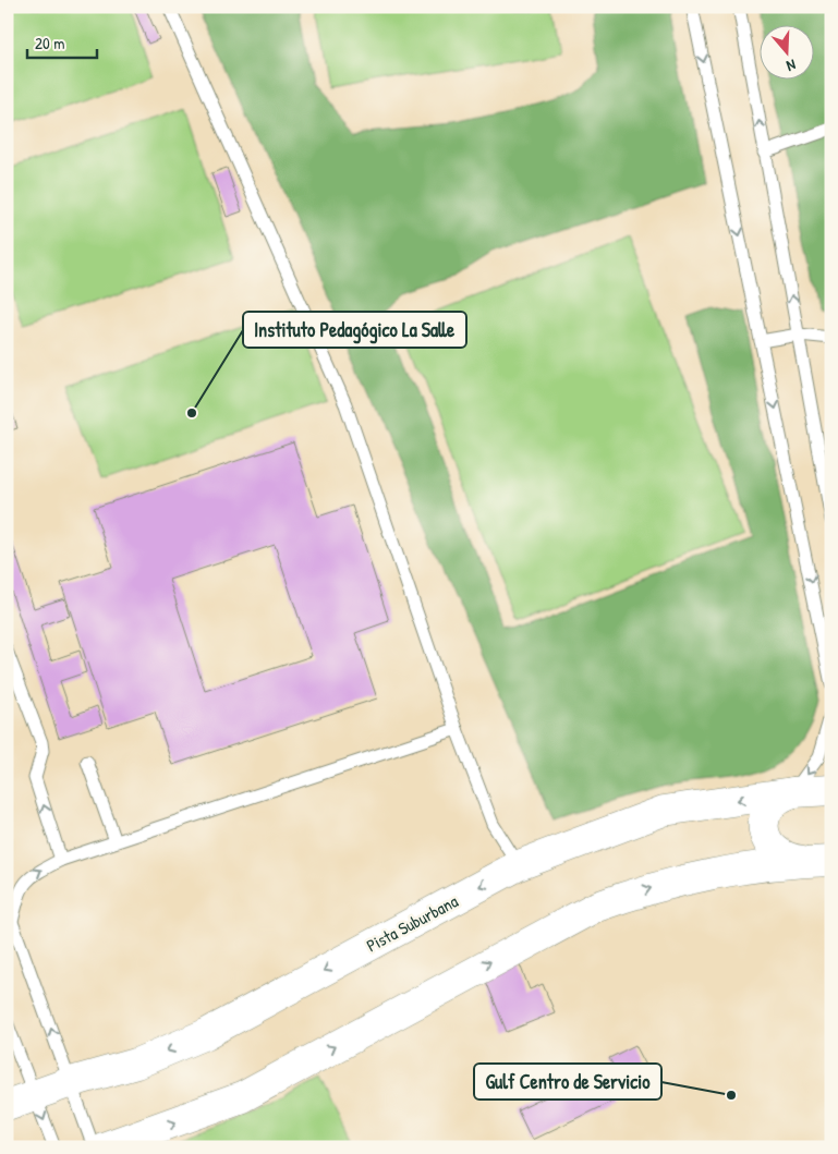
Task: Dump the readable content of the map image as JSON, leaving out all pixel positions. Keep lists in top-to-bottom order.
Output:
{
  "streets": {
    "main road": ["Pista Suburbana"]
  },
  "places": ["Instituto Pedagógico La Salle", "Gulf Centro de Servicio"],
  "scale_bar": "20 m",
  "north": "bottom"
}
